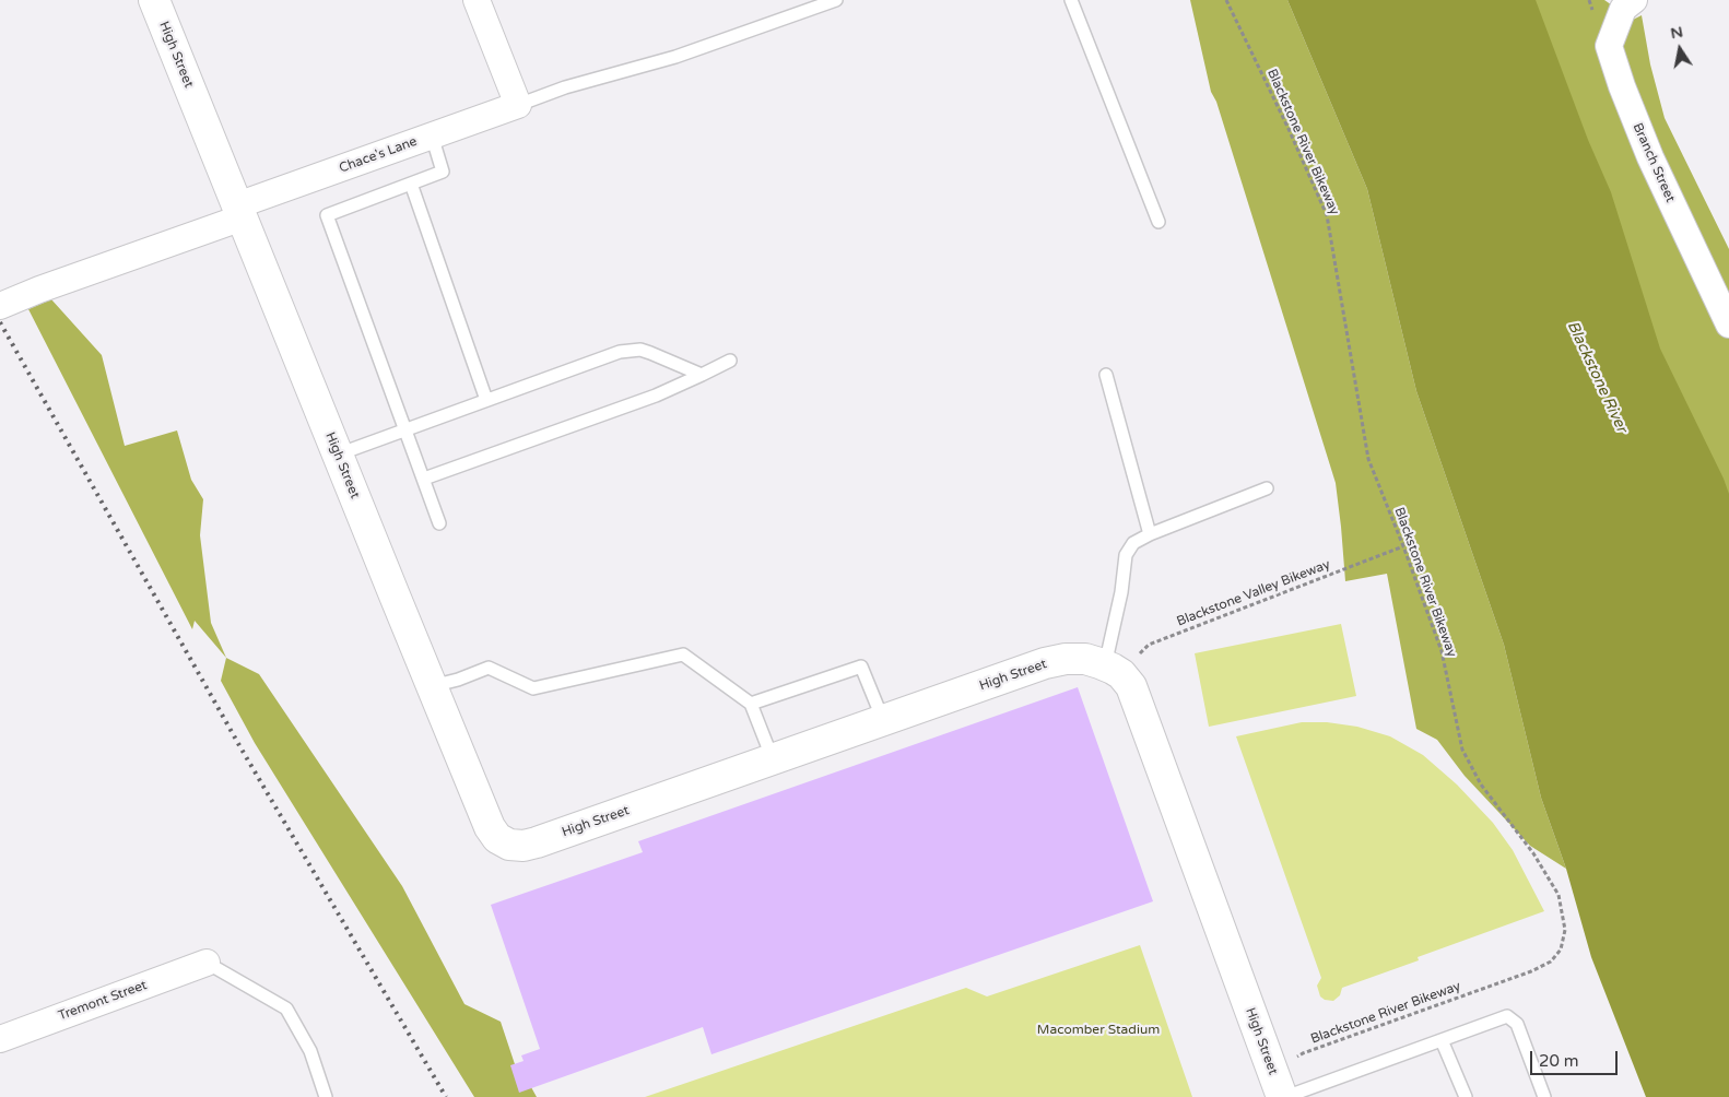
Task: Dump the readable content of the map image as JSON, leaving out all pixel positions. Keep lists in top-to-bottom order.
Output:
{
  "streets": {
    "street": [
      "High Street",
      "Chace's Lane",
      "Branch Street",
      "Tremont Street"
    ],
    "path": ["Blackstone River Bikeway", "Blackstone Valley Bikeway"]
  },
  "crossings": [
    ["High Street", "Blackstone River Bikeway"],
    ["High Street", "Chace's Lane"],
    ["High Street", "Blackstone Valley Bikeway"],
    ["Blackstone River Bikeway", "Blackstone Valley Bikeway"]
  ],
  "water": ["Blackstone River"],
  "parks": ["Macomber Stadium"],
  "scale_bar": "20 m",
  "north": "top"
}
